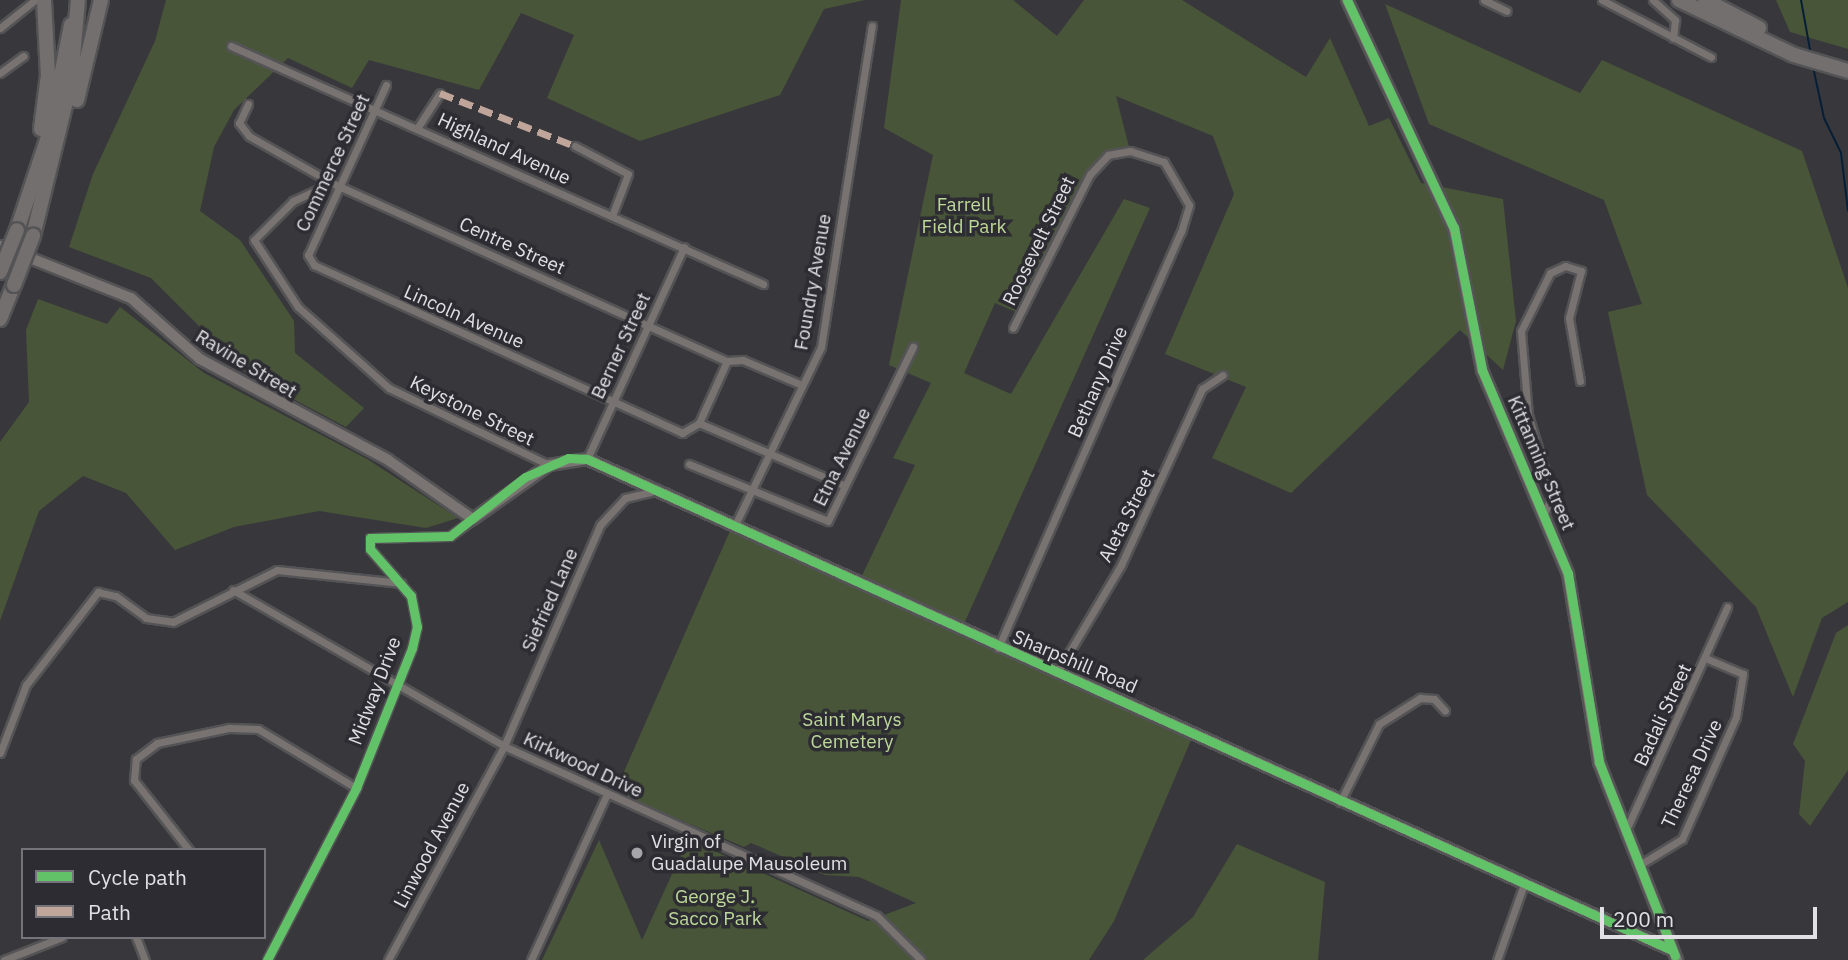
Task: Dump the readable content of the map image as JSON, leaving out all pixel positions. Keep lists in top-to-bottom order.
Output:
{
  "streets": {
    "street": [
      "Highland Avenue",
      "Commerce Street",
      "Roosevelt Street",
      "Centre Street",
      "Foundry Avenue",
      "Lincoln Avenue",
      "Berner Street",
      "Ravine Street",
      "Bethany Drive",
      "Keystone Street",
      "Etna Avenue",
      "Kittanning Street",
      "Aleta Street",
      "Siefried Lane",
      "Sharpshill Road",
      "Midway Drive",
      "Badali Street",
      "Kirkwood Drive",
      "Theresa Drive",
      "Linwood Avenue"
    ]
  },
  "crossings": [
    ["Highland Avenue", "Commerce Street"],
    ["Highland Avenue", "Berner Street"],
    ["Commerce Street", "Centre Street"],
    ["Commerce Street", "Lincoln Avenue"],
    ["Commerce Street", "Keystone Street"],
    ["Roosevelt Street", "Bethany Drive"],
    ["Centre Street", "Foundry Avenue"],
    ["Centre Street", "Berner Street"],
    ["Centre Street", "Keystone Street"],
    ["Foundry Avenue", "Etna Avenue"],
    ["Foundry Avenue", "Sharpshill Road"],
    ["Lincoln Avenue", "Berner Street"],
    ["Berner Street", "Sharpshill Road"],
    ["Ravine Street", "Midway Drive"],
    ["Bethany Drive", "Sharpshill Road"],
    ["Kittanning Street", "Sharpshill Road"],
    ["Kittanning Street", "Badali Street"],
    ["Kittanning Street", "Theresa Drive"],
    ["Aleta Street", "Sharpshill Road"],
    ["Siefried Lane", "Sharpshill Road"],
    ["Siefried Lane", "Kirkwood Drive"],
    ["Siefried Lane", "Linwood Avenue"],
    ["Midway Drive", "Kirkwood Drive"],
    ["Badali Street", "Theresa Drive"],
    ["Kirkwood Drive", "Linwood Avenue"]
  ],
  "parks": ["Farrell Field Park", "Saint Marys Cemetery", "George J. Sacco Park"],
  "places": ["Virgin of Guadalupe Mausoleum"],
  "legend": ["Cycle path", "Path"],
  "scale_bar": "200 m"
}
